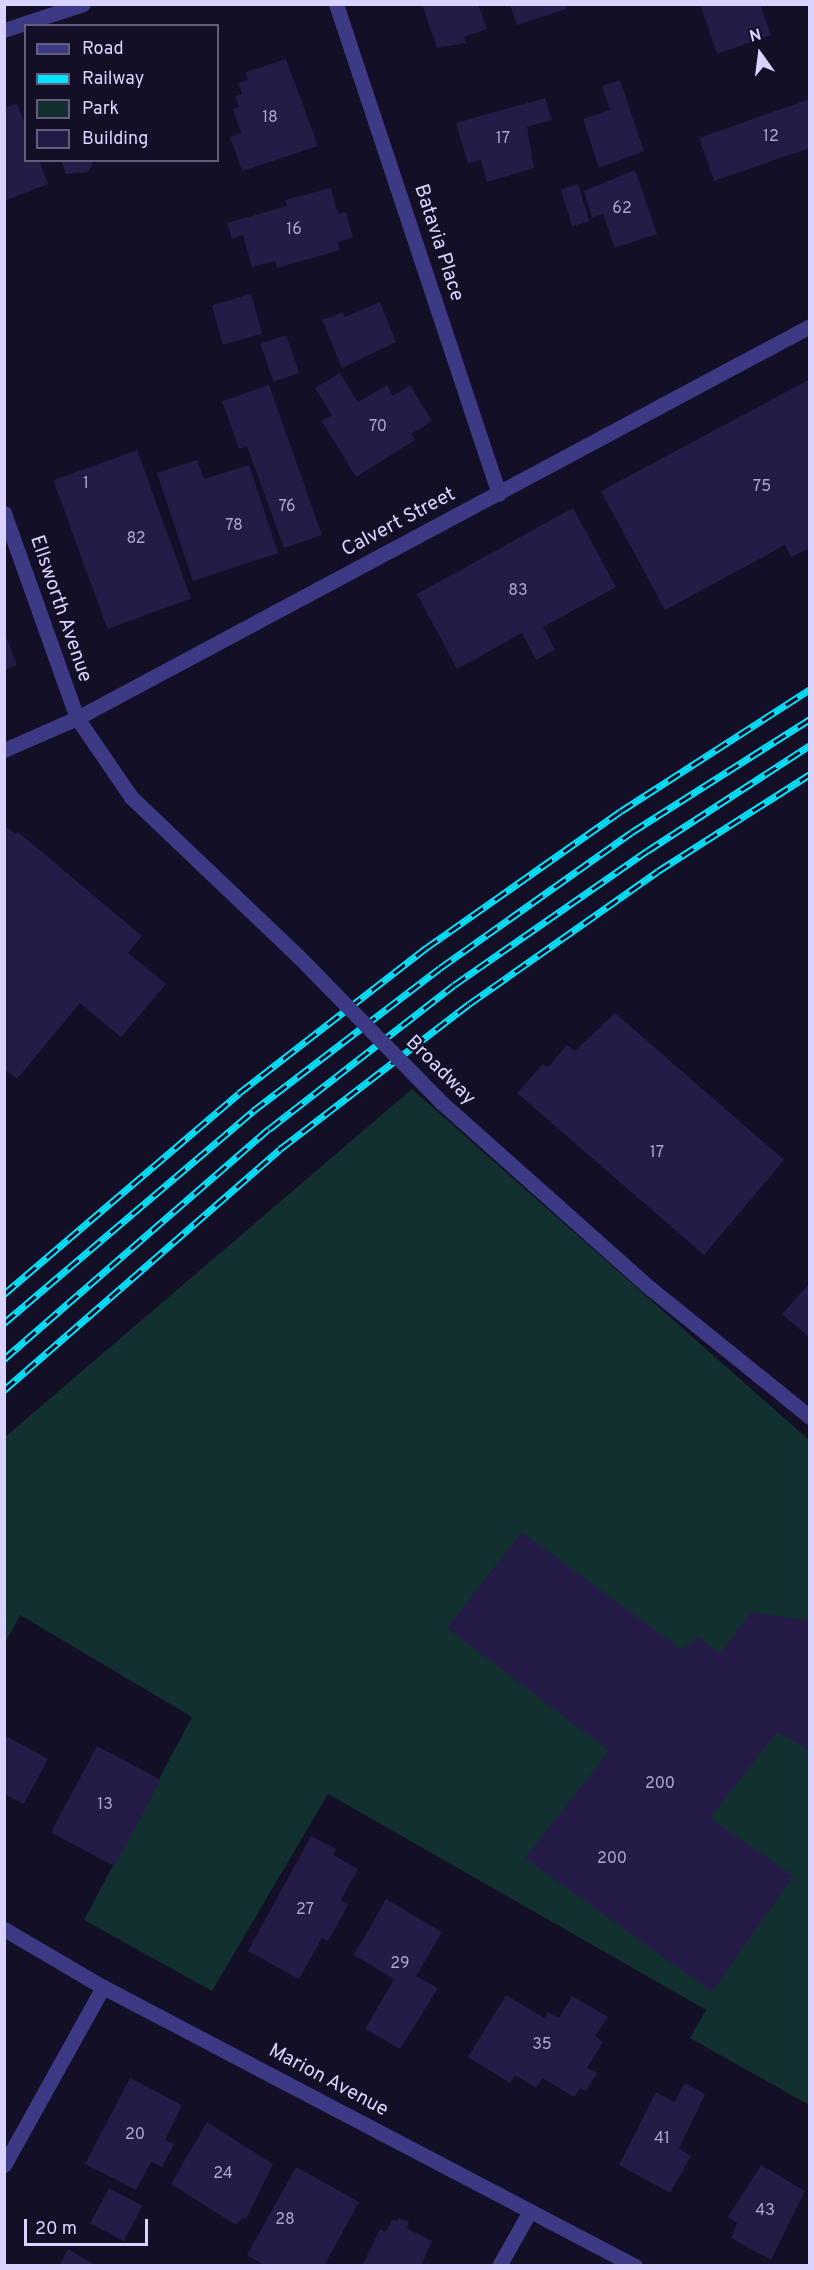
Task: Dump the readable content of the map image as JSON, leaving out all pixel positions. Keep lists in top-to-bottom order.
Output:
{
  "streets": {
    "street": [
      "Batavia Place",
      "Calvert Street",
      "Ellsworth Avenue",
      "Broadway",
      "Marion Avenue"
    ]
  },
  "crossings": [
    ["Batavia Place", "Calvert Street"],
    ["Calvert Street", "Ellsworth Avenue"],
    ["Calvert Street", "Broadway"],
    ["Ellsworth Avenue", "Broadway"]
  ],
  "house_numbers": [
    "18",
    "12",
    "17",
    "62",
    "16",
    "70",
    "1",
    "75",
    "76",
    "78",
    "82",
    "83",
    "17",
    "200",
    "13",
    "200",
    "27",
    "29",
    "35",
    "20",
    "41",
    "24",
    "43",
    "28"
  ],
  "legend": [
    "Road",
    "Railway",
    "Park",
    "Building"
  ],
  "scale_bar": "20 m",
  "north": "top"
}
